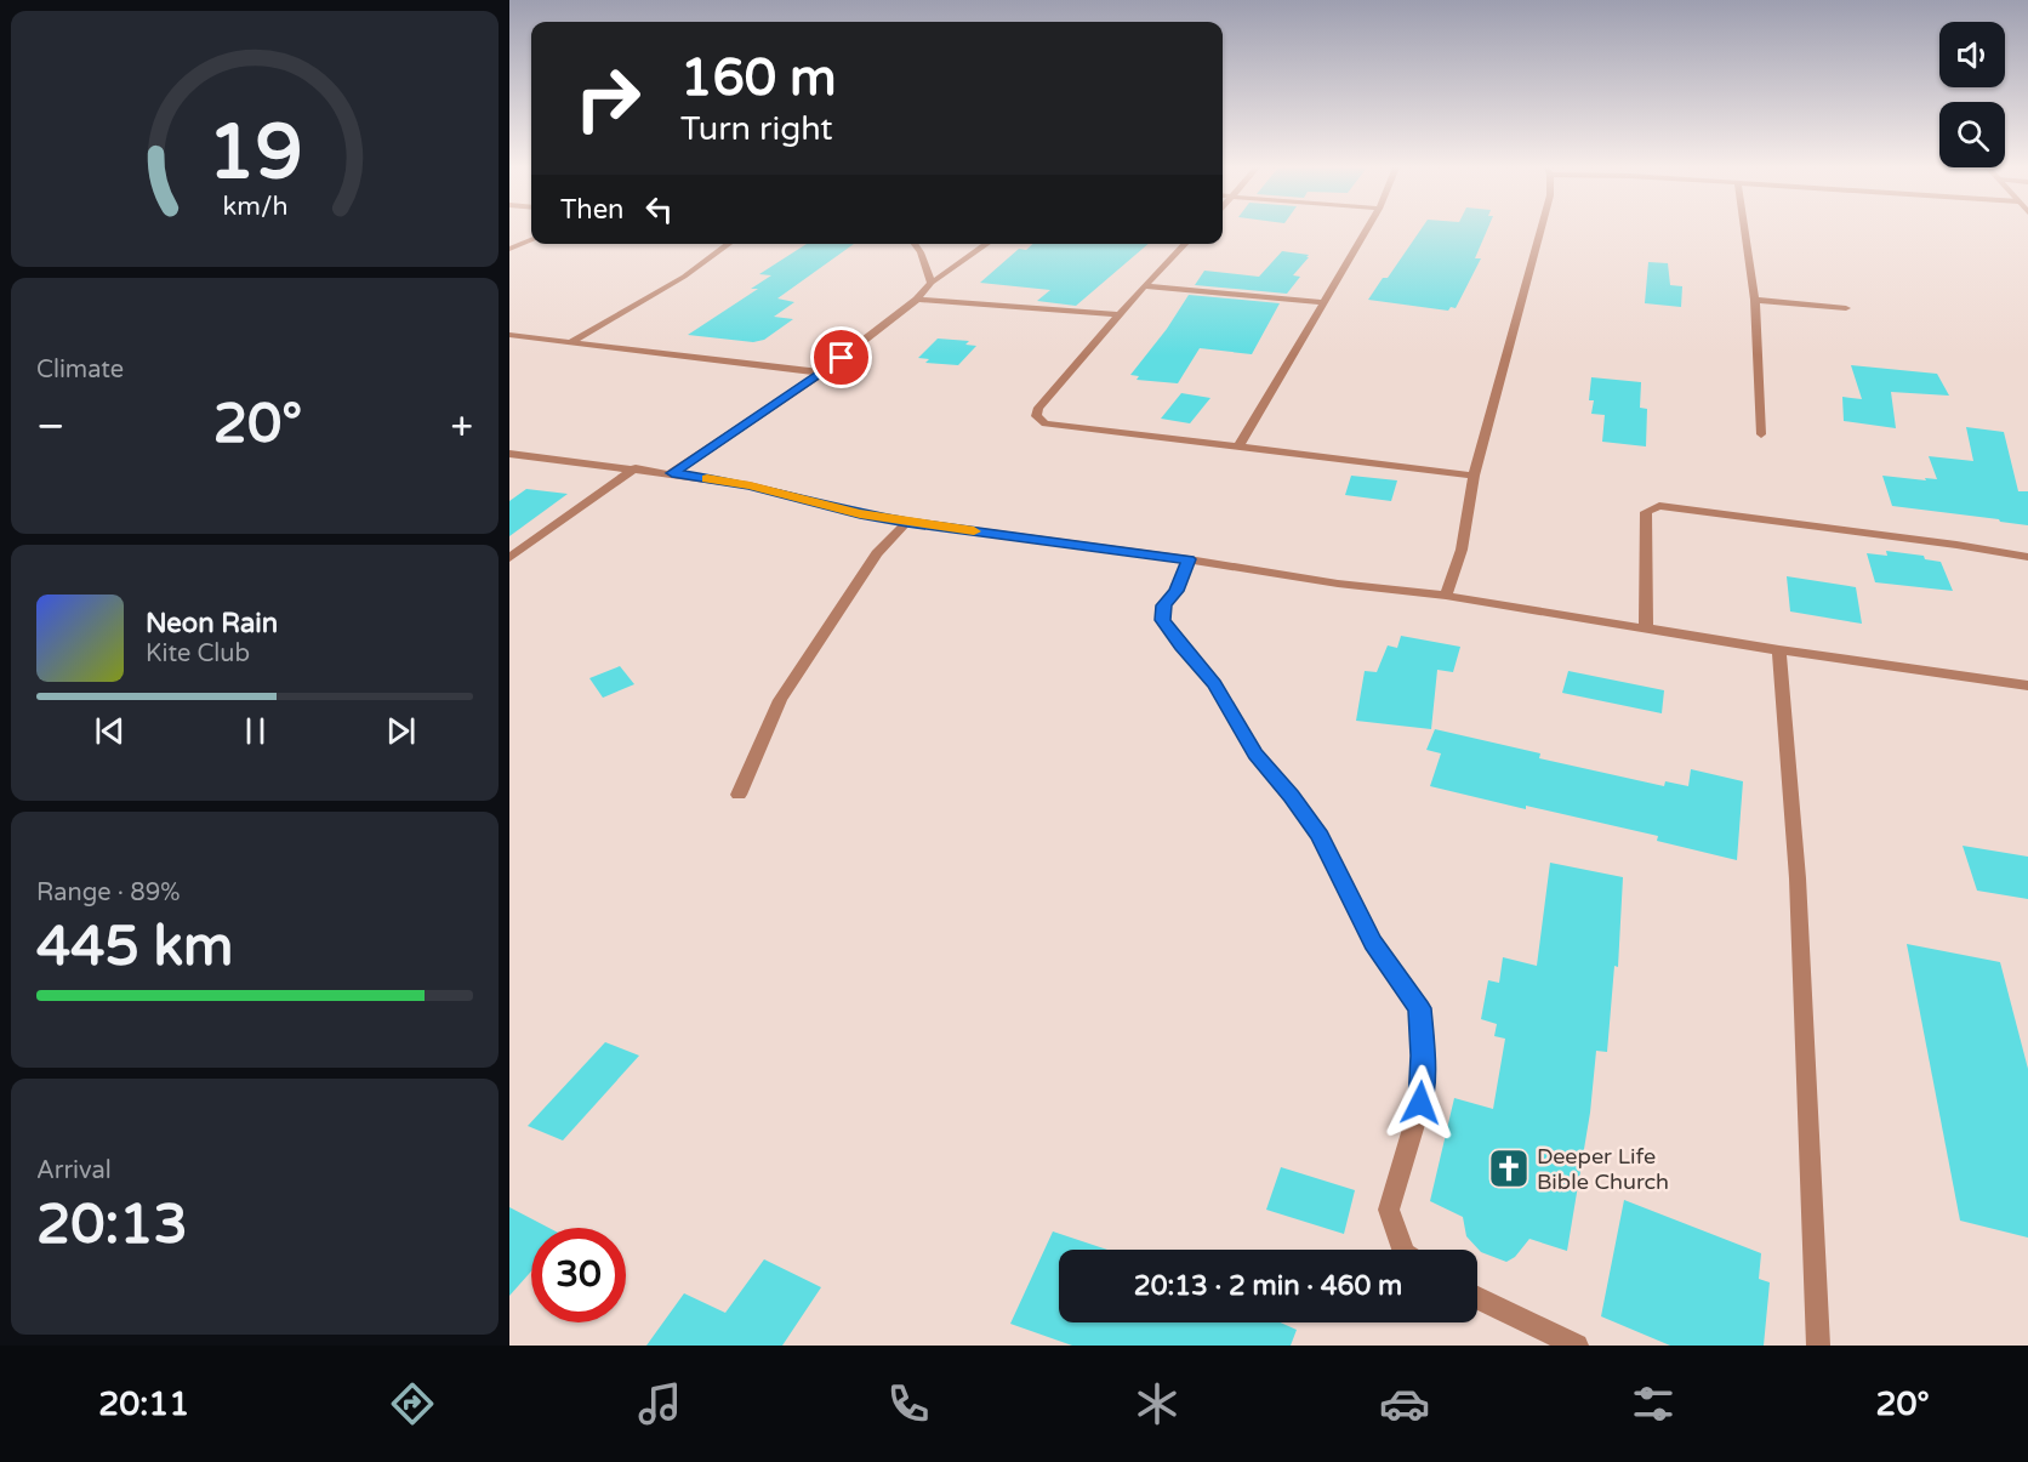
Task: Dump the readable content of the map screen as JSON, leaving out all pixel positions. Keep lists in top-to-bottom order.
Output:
{
  "places": {
    "church": ["Deeper Life Bible Church"]
  },
  "page": {
    "turn": ["160 m", "Turn right"],
    "then": "Then",
    "tile": [
      "Climate",
      ["Range · 89%", "445 km"],
      ["Arrival", "20:13"]
    ],
    "heat": ["−", "20°", "+"],
    "song": ["Neon Rain", "Kite Club"],
    "limit": "30",
    "trip": "20:13 · 2 min · 460 m",
    "tabs": ["20:11", "20°"],
    "gauge": ["19", "km/h"]
  }
}
